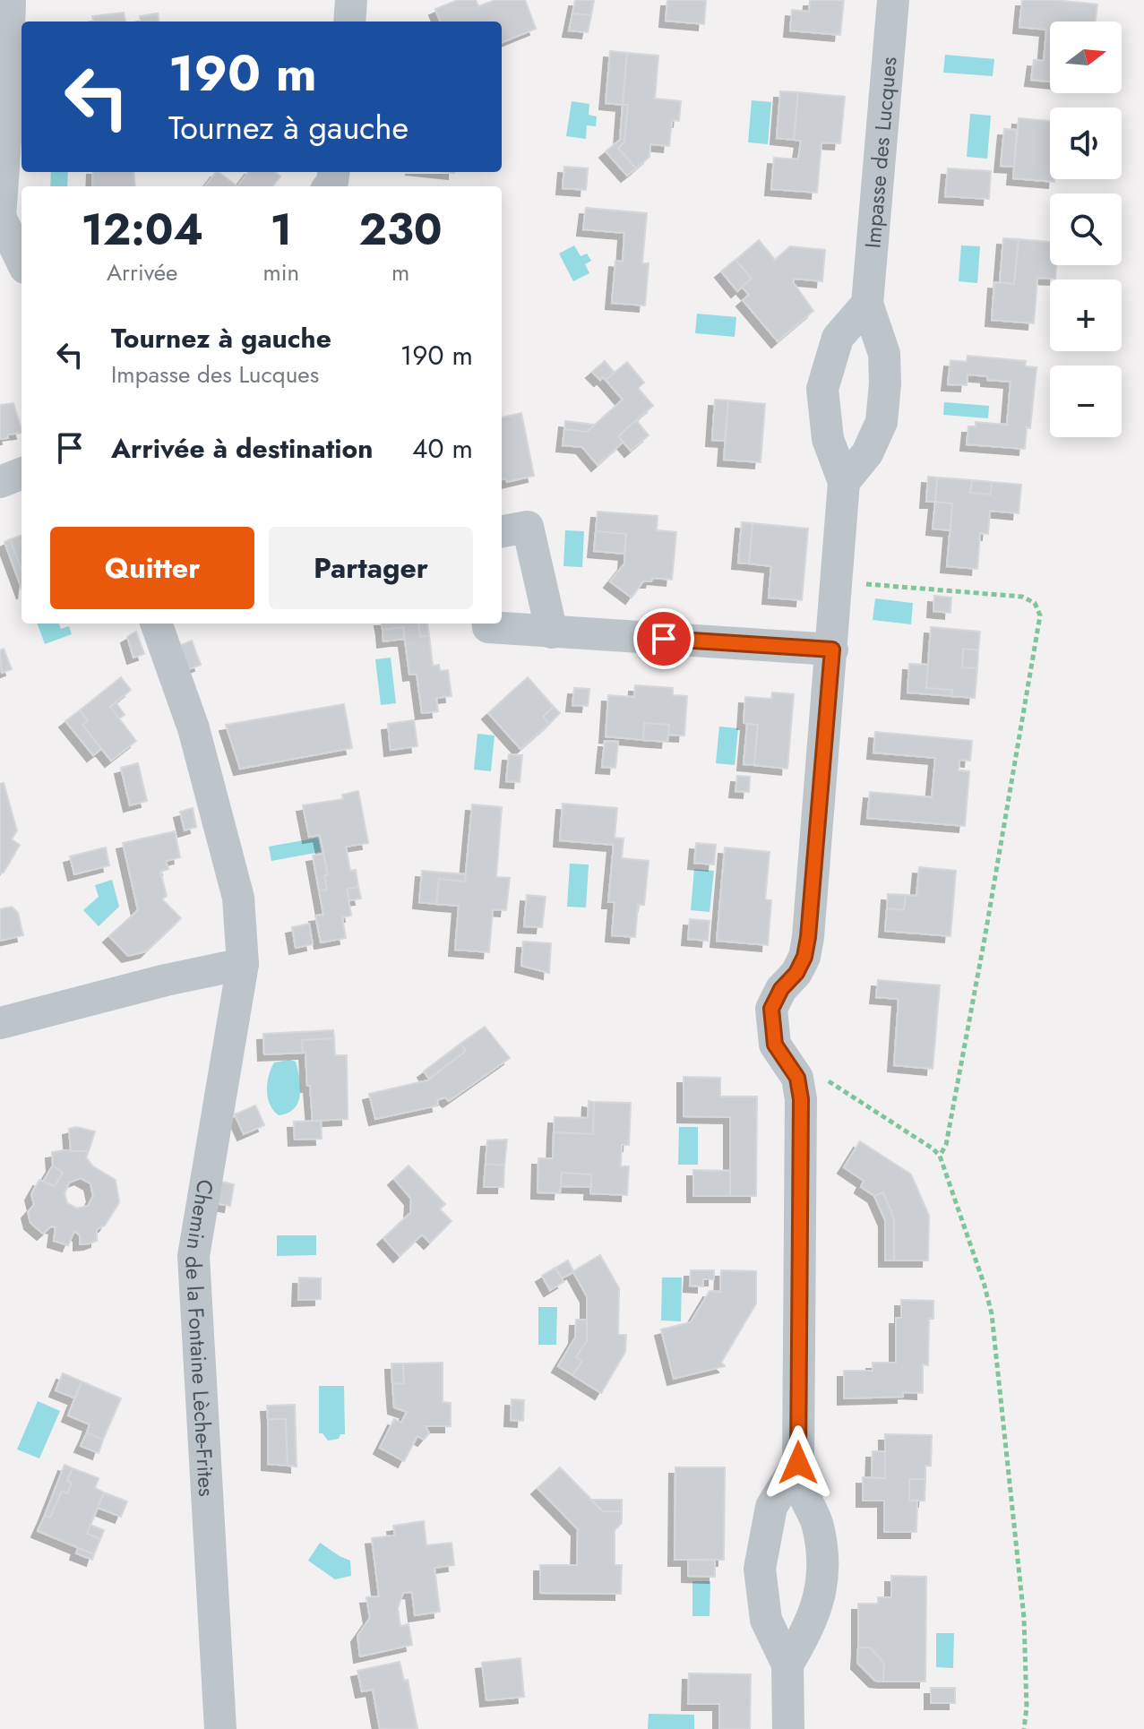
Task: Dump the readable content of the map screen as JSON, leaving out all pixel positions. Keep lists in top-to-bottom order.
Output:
{
  "streets": {
    "street": ["Impasse des Lucques", "Chemin de la Fontaine Lèche-Frites"]
  },
  "north": "right",
  "page": {
    "map_buttons": ["+", "−"],
    "turn": ["190 m", "Tournez à gauche"],
    "eta": [
      "12:04",
      "Arrivée",
      "1",
      "min",
      "230",
      "m"
    ],
    "list": [
      {
        "name": "Tournez à gauche",
        "note": "Impasse des Lucques",
        "value": "190 m"
      },
      {
        "name": "Arrivée à destination",
        "value": "40 m"
      }
    ],
    "buttons": ["Quitter", "Partager"]
  }
}
